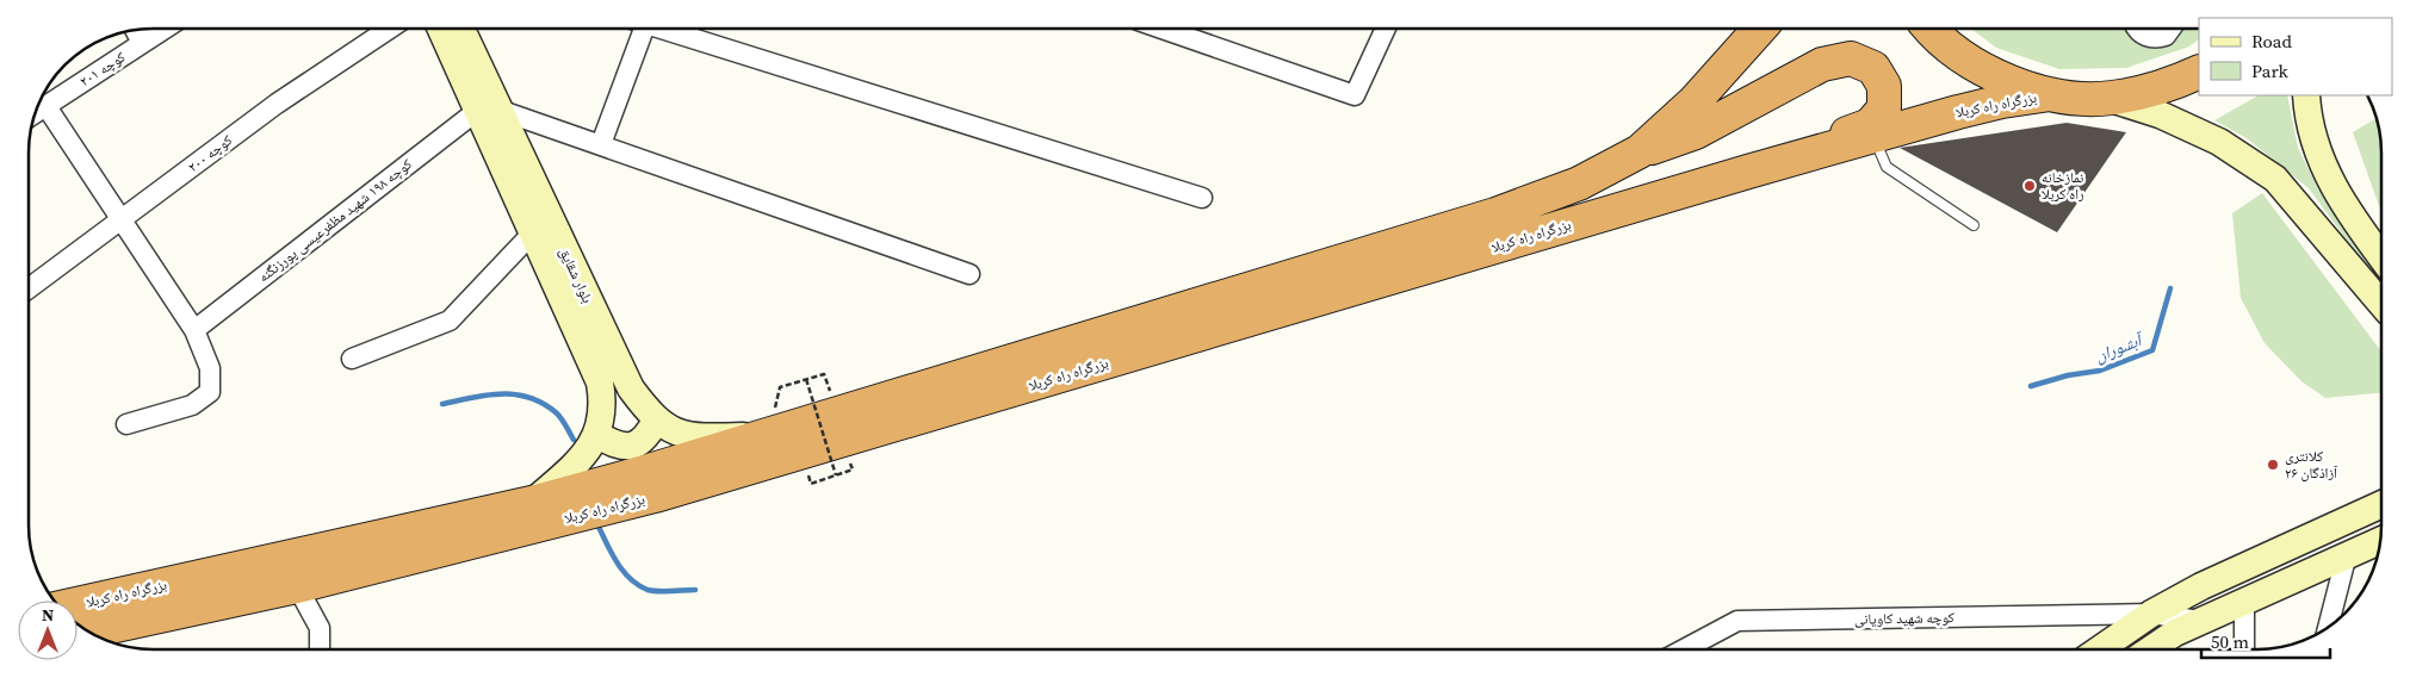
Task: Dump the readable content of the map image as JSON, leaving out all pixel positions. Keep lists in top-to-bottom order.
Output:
{
  "streets": {
    "highway": ["بزرگراه راه کربلا"],
    "main road": ["بلوار شقایق"],
    "street": [
      "کوچه ۲۰۱",
      "کوچه ۲۰۰",
      "کوچه ۱۹۸ شهید مظفرعیسی پورزنگنه",
      "کوچه شهید کاویانی"
    ]
  },
  "crossings": [
    ["بزرگراه راه کربلا", "بلوار شقایق"],
    ["کوچه ۱۹۸ شهید مظفرعیسی پورزنگنه", "بلوار شقایق"]
  ],
  "water": ["آبشوران"],
  "places": ["نمازخانه راه کربلا", "کلانتری ۲۶ آزاذگان"],
  "legend": ["Road", "Park"],
  "scale_bar": "50 m",
  "north": "top"
}
